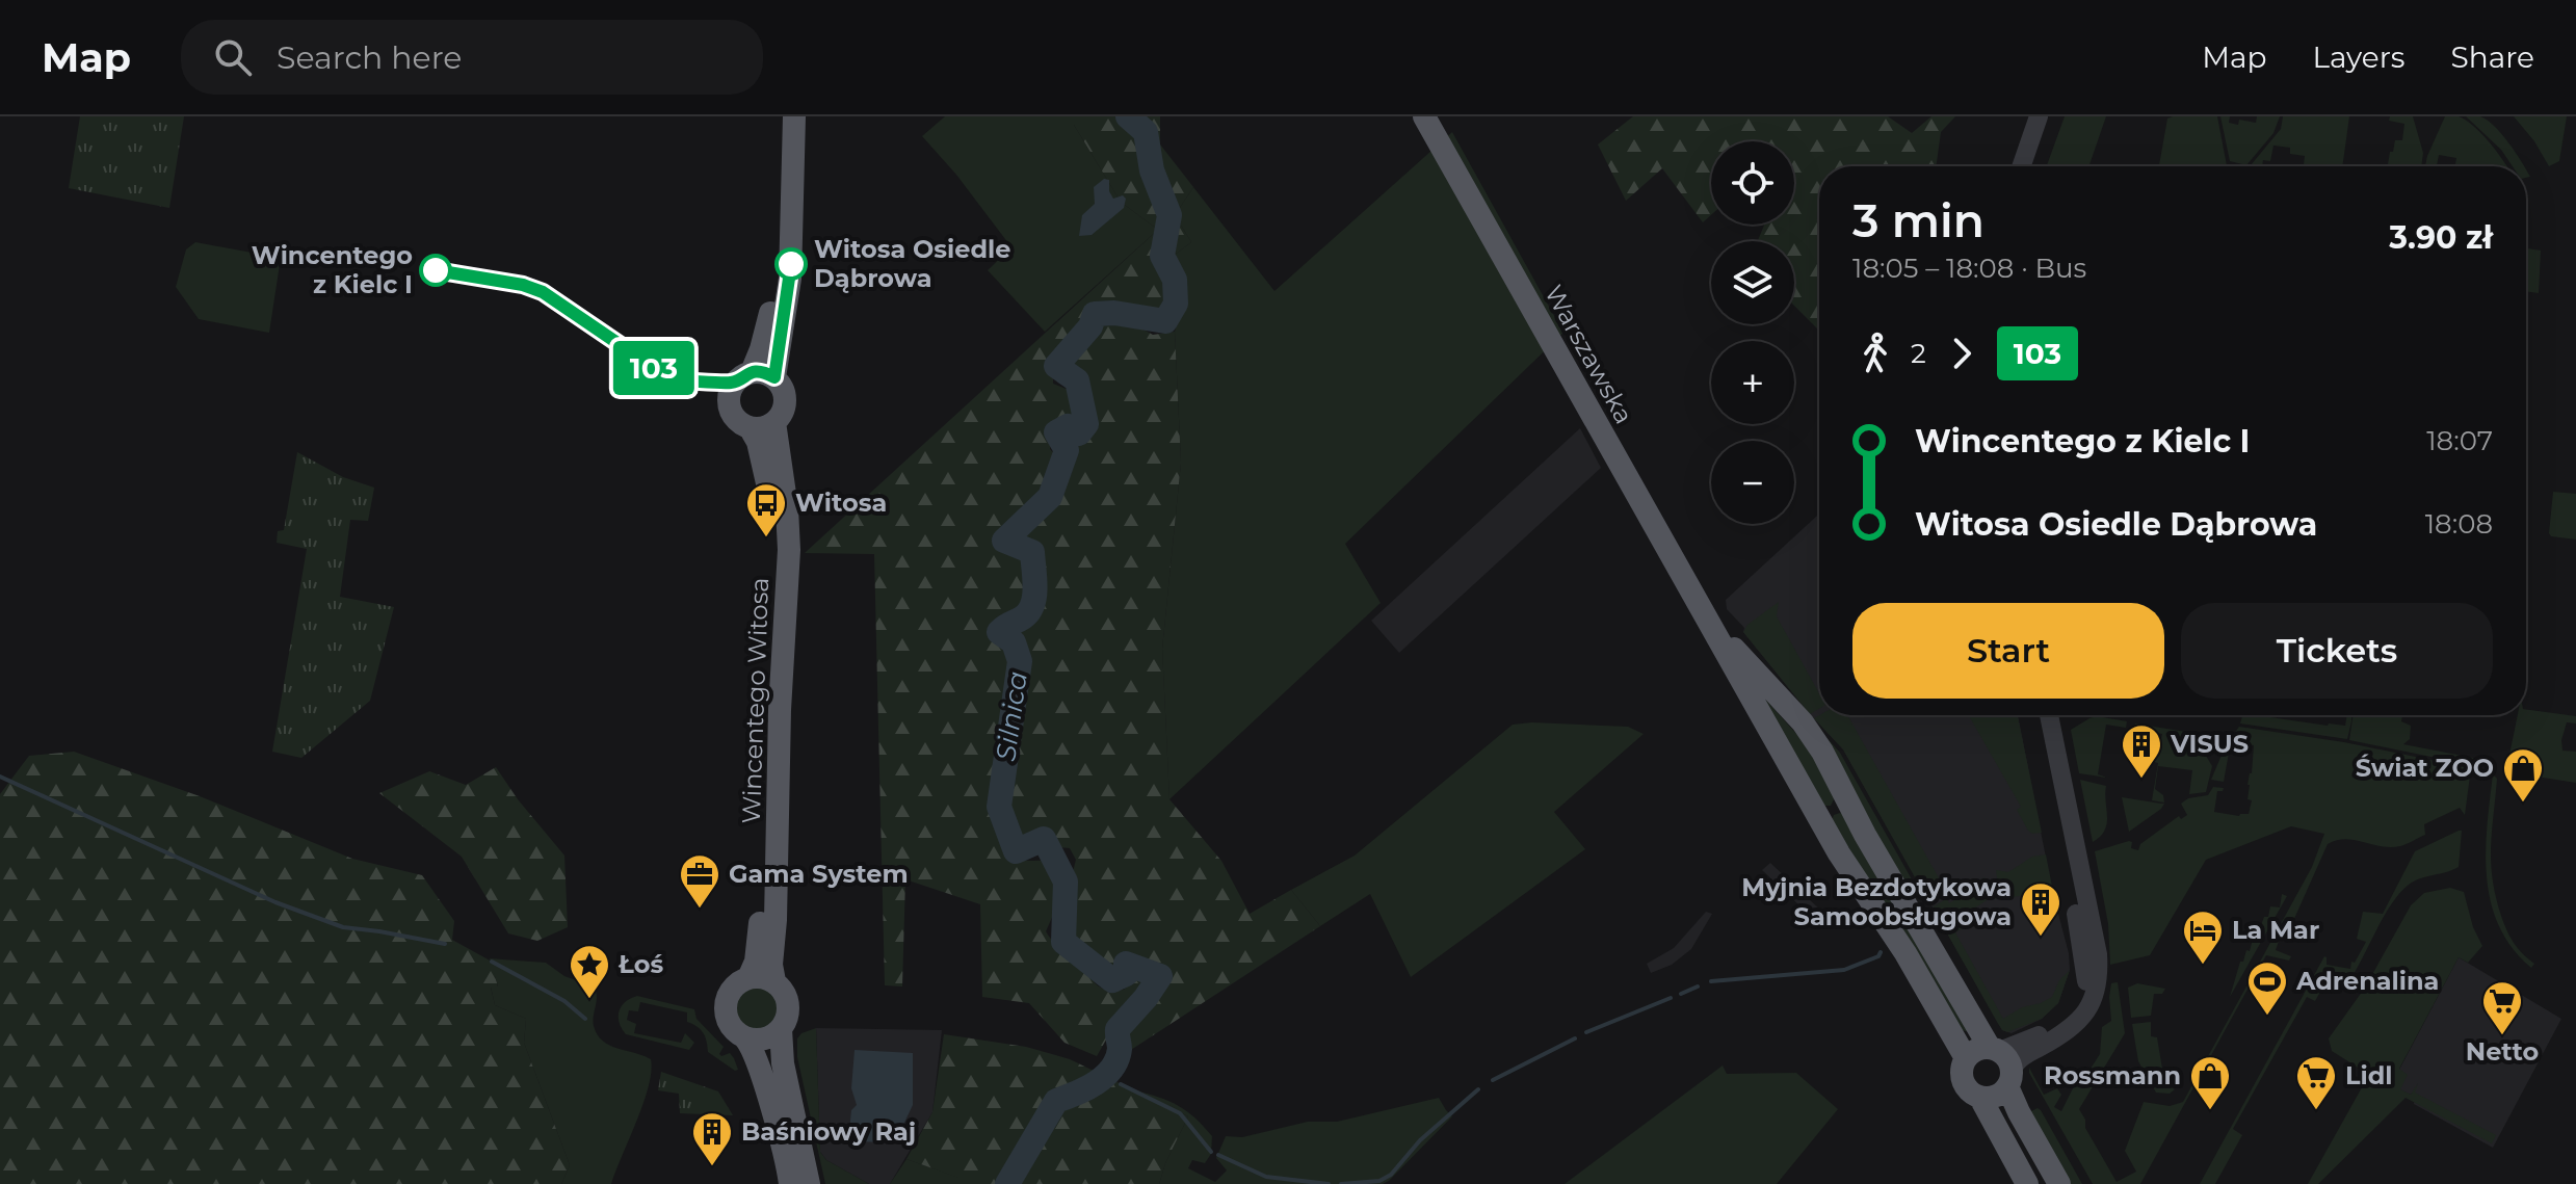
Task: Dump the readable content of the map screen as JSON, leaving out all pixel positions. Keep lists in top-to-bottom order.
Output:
{
  "streets": {
    "main road": ["Warszawska", "Wincentego Witosa"]
  },
  "water": ["Silnica"],
  "places": {
    "other": ["Witosa Osiedle Dąbrowa", "Wincentego z Kielc I"],
    "bus stop": ["Witosa"],
    "building": ["VISUS", "Myjnia Bezdotykowa Samoobsługowa", "Baśniowy Raj"],
    "shop": ["Świat ZOO", "Rossmann"],
    "office": ["Gama System"],
    "hotel": ["La Mar"],
    "place": ["Łoś"],
    "sports": ["Adrenalina"],
    "supermarket": ["Netto", "Lidl"]
  },
  "lines": ["bus line 103"],
  "page": {
    "header": "Map",
    "search": "Search here",
    "nav": ["Map", "Layers", "Share"],
    "on_map": "103",
    "map_buttons": ["+", "−"],
    "heading": ["3 min", "18:05 – 18:08 · Bus", "3.90 zł"],
    "legs": ["2", "103"],
    "list": [
      {
        "name": "Wincentego z Kielc I",
        "value": "18:07"
      },
      {
        "name": "Witosa Osiedle Dąbrowa",
        "value": "18:08"
      }
    ],
    "buttons": ["Start", "Tickets"]
  }
}
